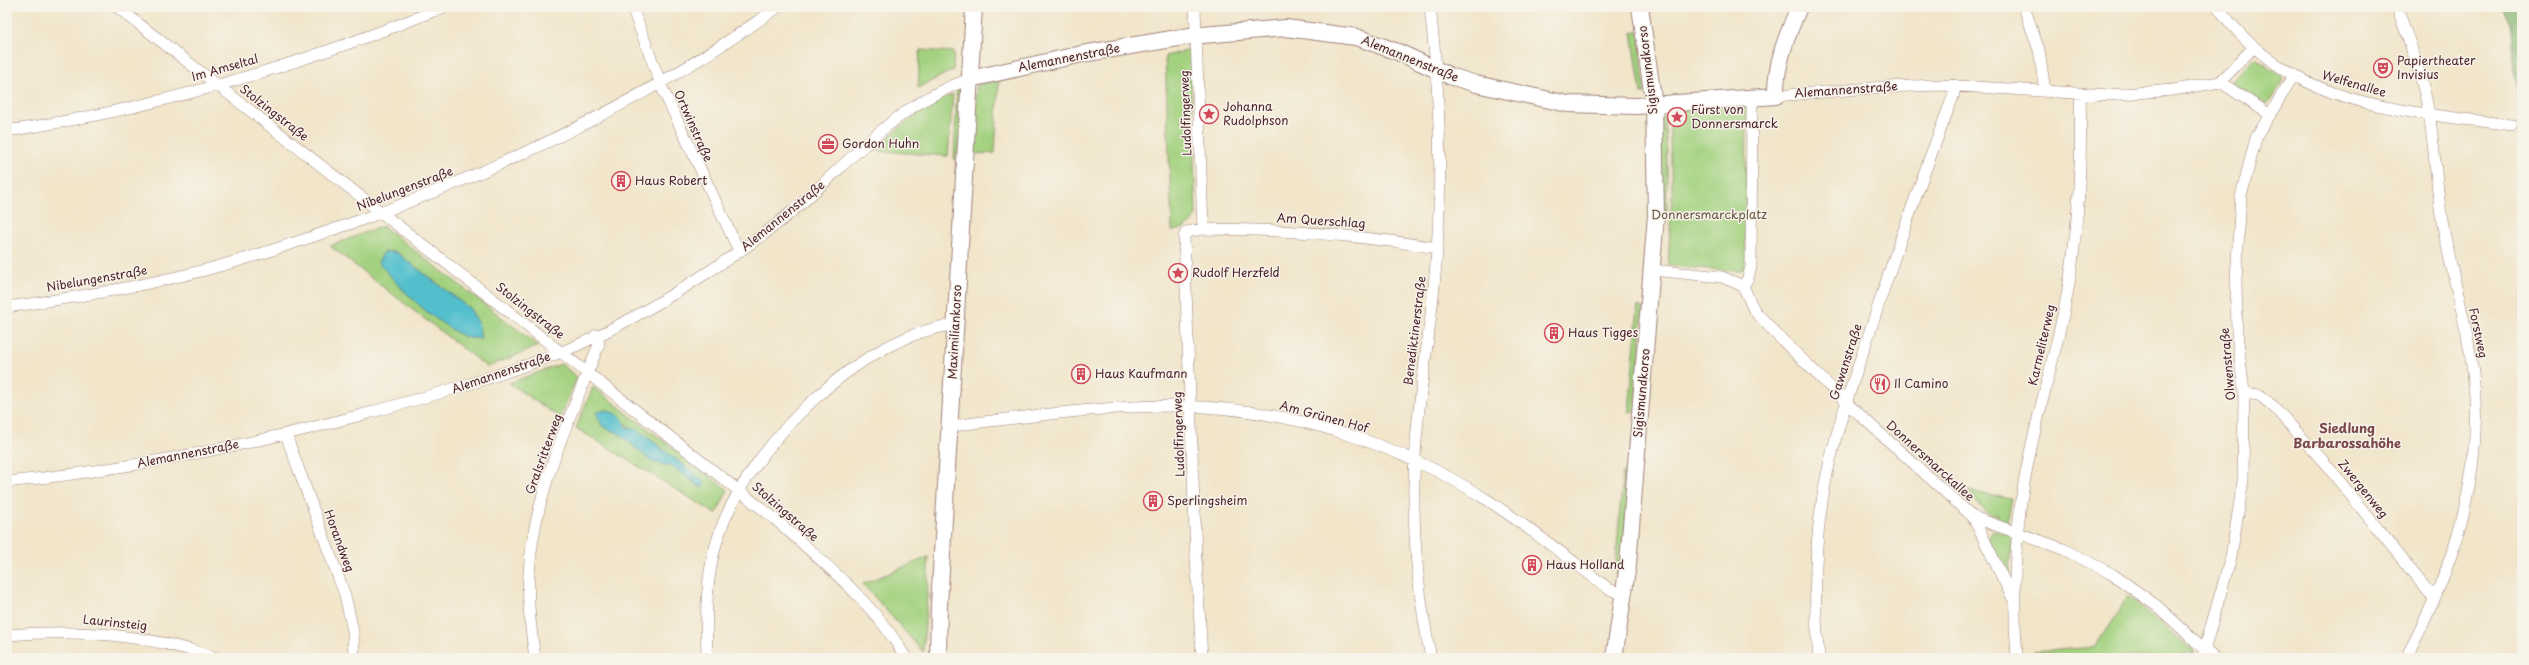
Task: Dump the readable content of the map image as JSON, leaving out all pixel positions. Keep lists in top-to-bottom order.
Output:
{
  "streets": {
    "street": [
      "Alemannenstraße",
      "Im Amseltal",
      "Sigismundkorso",
      "Welfenallee",
      "Stolzingstraße",
      "Ludolfingerweg",
      "Ortwinstraße",
      "Nibelungenstraße",
      "Am Querschlag",
      "Benediktinerstraße",
      "Maximiliankorso",
      "Forstweg",
      "Karmeliterweg",
      "Gawanstraße",
      "Olwenstraße",
      "Am Grünen Hof",
      "Gralsritterweg",
      "Donnersmarckallee",
      "Zwergenweg",
      "Horandweg",
      "Laurinsteig"
    ]
  },
  "crossings": [
    ["Alemannenstraße", "Sigismundkorso"],
    ["Alemannenstraße", "Stolzingstraße"],
    ["Alemannenstraße", "Ludolfingerweg"],
    ["Alemannenstraße", "Ortwinstraße"],
    ["Alemannenstraße", "Benediktinerstraße"],
    ["Alemannenstraße", "Maximiliankorso"],
    ["Alemannenstraße", "Karmeliterweg"],
    ["Alemannenstraße", "Gawanstraße"],
    ["Alemannenstraße", "Gralsritterweg"],
    ["Alemannenstraße", "Horandweg"],
    ["Im Amseltal", "Stolzingstraße"],
    ["Sigismundkorso", "Am Grünen Hof"],
    ["Welfenallee", "Forstweg"],
    ["Welfenallee", "Olwenstraße"],
    ["Stolzingstraße", "Nibelungenstraße"],
    ["Stolzingstraße", "Gralsritterweg"],
    ["Ludolfingerweg", "Am Querschlag"],
    ["Ludolfingerweg", "Am Grünen Hof"],
    ["Ortwinstraße", "Nibelungenstraße"],
    ["Am Querschlag", "Benediktinerstraße"],
    ["Benediktinerstraße", "Am Grünen Hof"],
    ["Maximiliankorso", "Am Grünen Hof"],
    ["Forstweg", "Zwergenweg"],
    ["Karmeliterweg", "Donnersmarckallee"],
    ["Gawanstraße", "Donnersmarckallee"],
    ["Olwenstraße", "Donnersmarckallee"],
    ["Olwenstraße", "Zwergenweg"]
  ],
  "districts": ["Siedlung Barbarossahöhe"],
  "parks": ["Donnersmarckplatz"],
  "places": {
    "theatre": ["Papiertheater Invisius"],
    "place": ["Johanna Rudolphson", "Fürst von Donnersmarck", "Rudolf Herzfeld"],
    "office": ["Gordon Huhn"],
    "building": [
      "Haus Robert",
      "Haus Tigges",
      "Haus Kaufmann",
      "Sperlingsheim",
      "Haus Holland"
    ],
    "restaurant": ["Il Camino"]
  }
}
